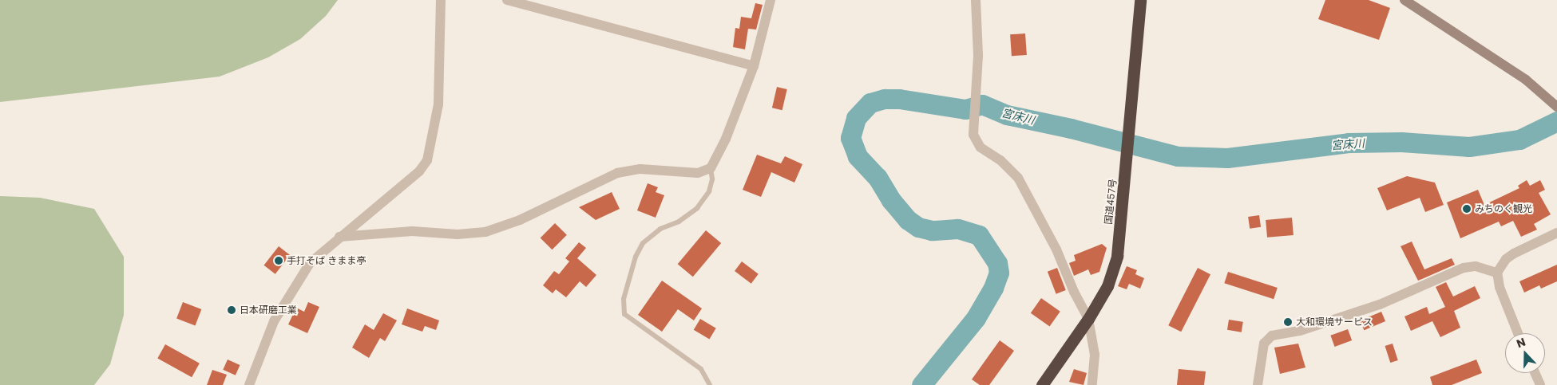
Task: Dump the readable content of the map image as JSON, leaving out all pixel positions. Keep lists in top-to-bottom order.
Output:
{
  "streets": {
    "highway": ["国道457号"]
  },
  "water": ["宮床川"],
  "places": [
    "みちのく観光",
    "手打そば きまま亭",
    "日本研磨工業",
    "大和環境サービス"
  ],
  "north": "top"
}
